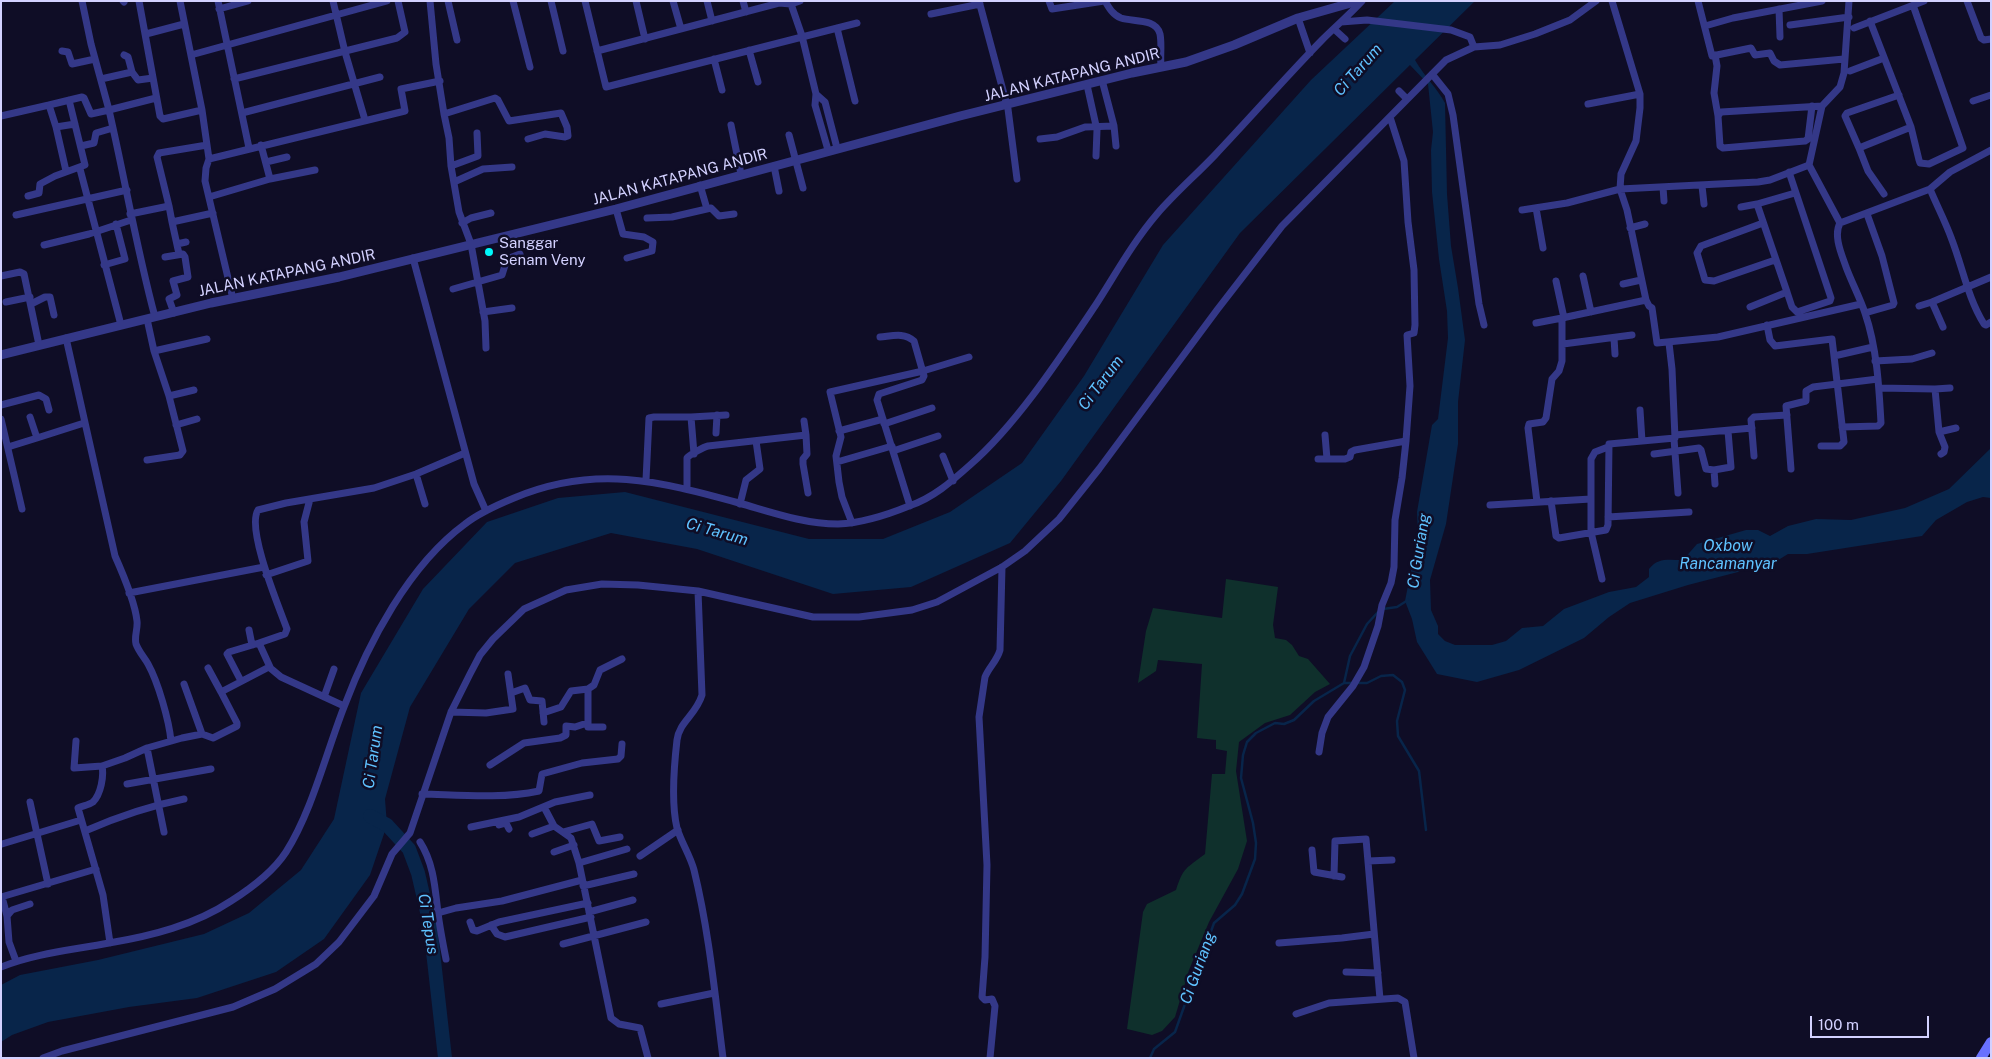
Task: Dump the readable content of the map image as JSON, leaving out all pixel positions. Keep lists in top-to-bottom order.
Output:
{
  "streets": {
    "street": ["JALAN KATAPANG ANDIR"]
  },
  "water": [
    "Ci Tarum",
    "Oxbow Rancamanyar",
    "Ci Guriang",
    "Ci Tepus"
  ],
  "places": ["Sanggar Senam Veny"],
  "scale_bar": "100 m"
}
